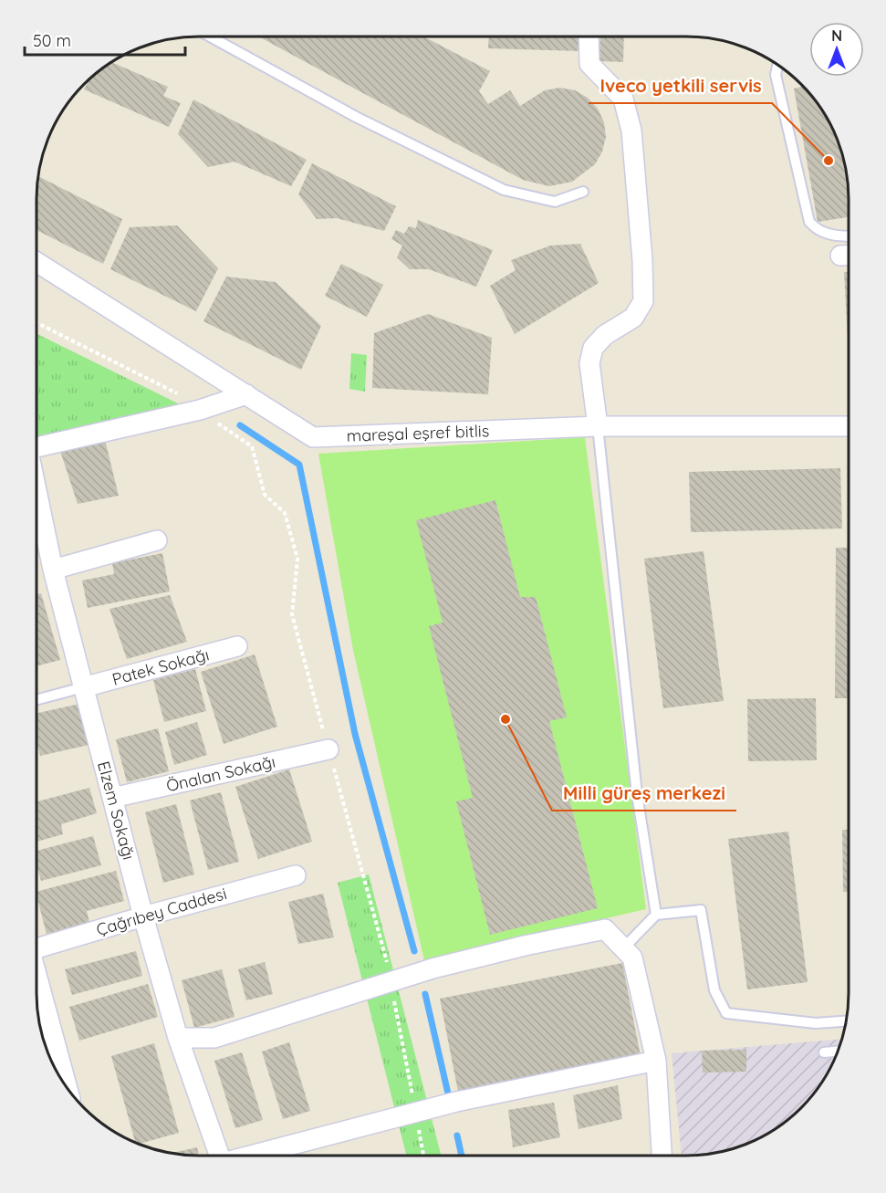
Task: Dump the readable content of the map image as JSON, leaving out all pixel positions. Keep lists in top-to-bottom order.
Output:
{
  "streets": {
    "street": [
      "mareşal eşref bitlis",
      "Patek Sokağı",
      "Önalan Sokağı",
      "Elzem Sokağı",
      "Çağrıbey Caddesi"
    ]
  },
  "crossings": [
    ["Patek Sokağı", "Elzem Sokağı"],
    ["Önalan Sokağı", "Elzem Sokağı"],
    ["Elzem Sokağı", "Çağrıbey Caddesi"]
  ],
  "places": ["Iveco yetkili servis", "Milli güreş merkezi"],
  "scale_bar": "50 m",
  "north": "top"
}
